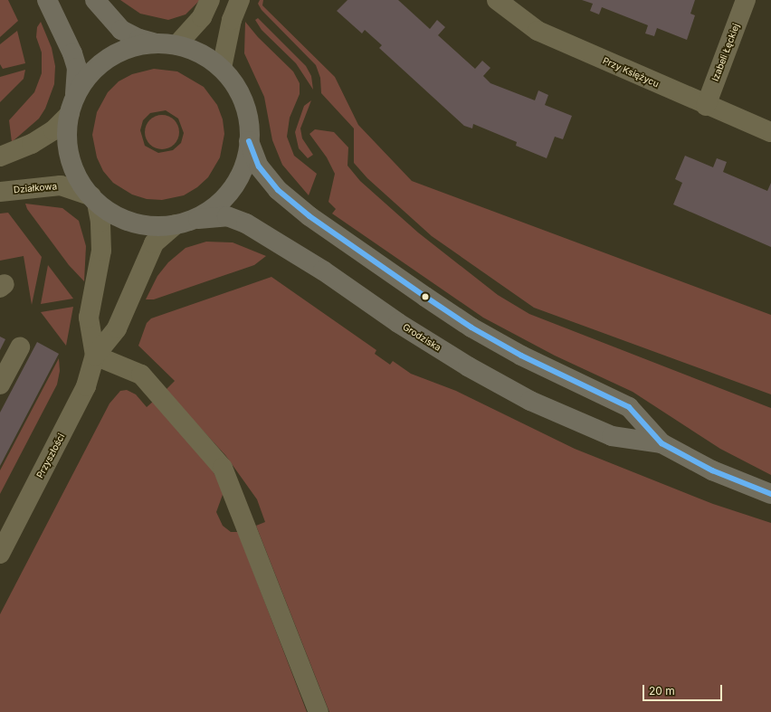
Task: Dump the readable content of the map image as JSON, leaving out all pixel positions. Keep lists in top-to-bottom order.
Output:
{
  "streets": {
    "main road": ["Grodziska"],
    "street": [
      "Izabeli Łęckiej",
      "Przy Księżycu",
      "Działkowa",
      "Przyszłości"
    ]
  },
  "crossings": [
    ["Izabeli Łęckiej", "Przy Księżycu"],
    ["Działkowa", "Grodziska"],
    ["Grodziska", "Przyszłości"]
  ],
  "scale_bar": "20 m"
}
